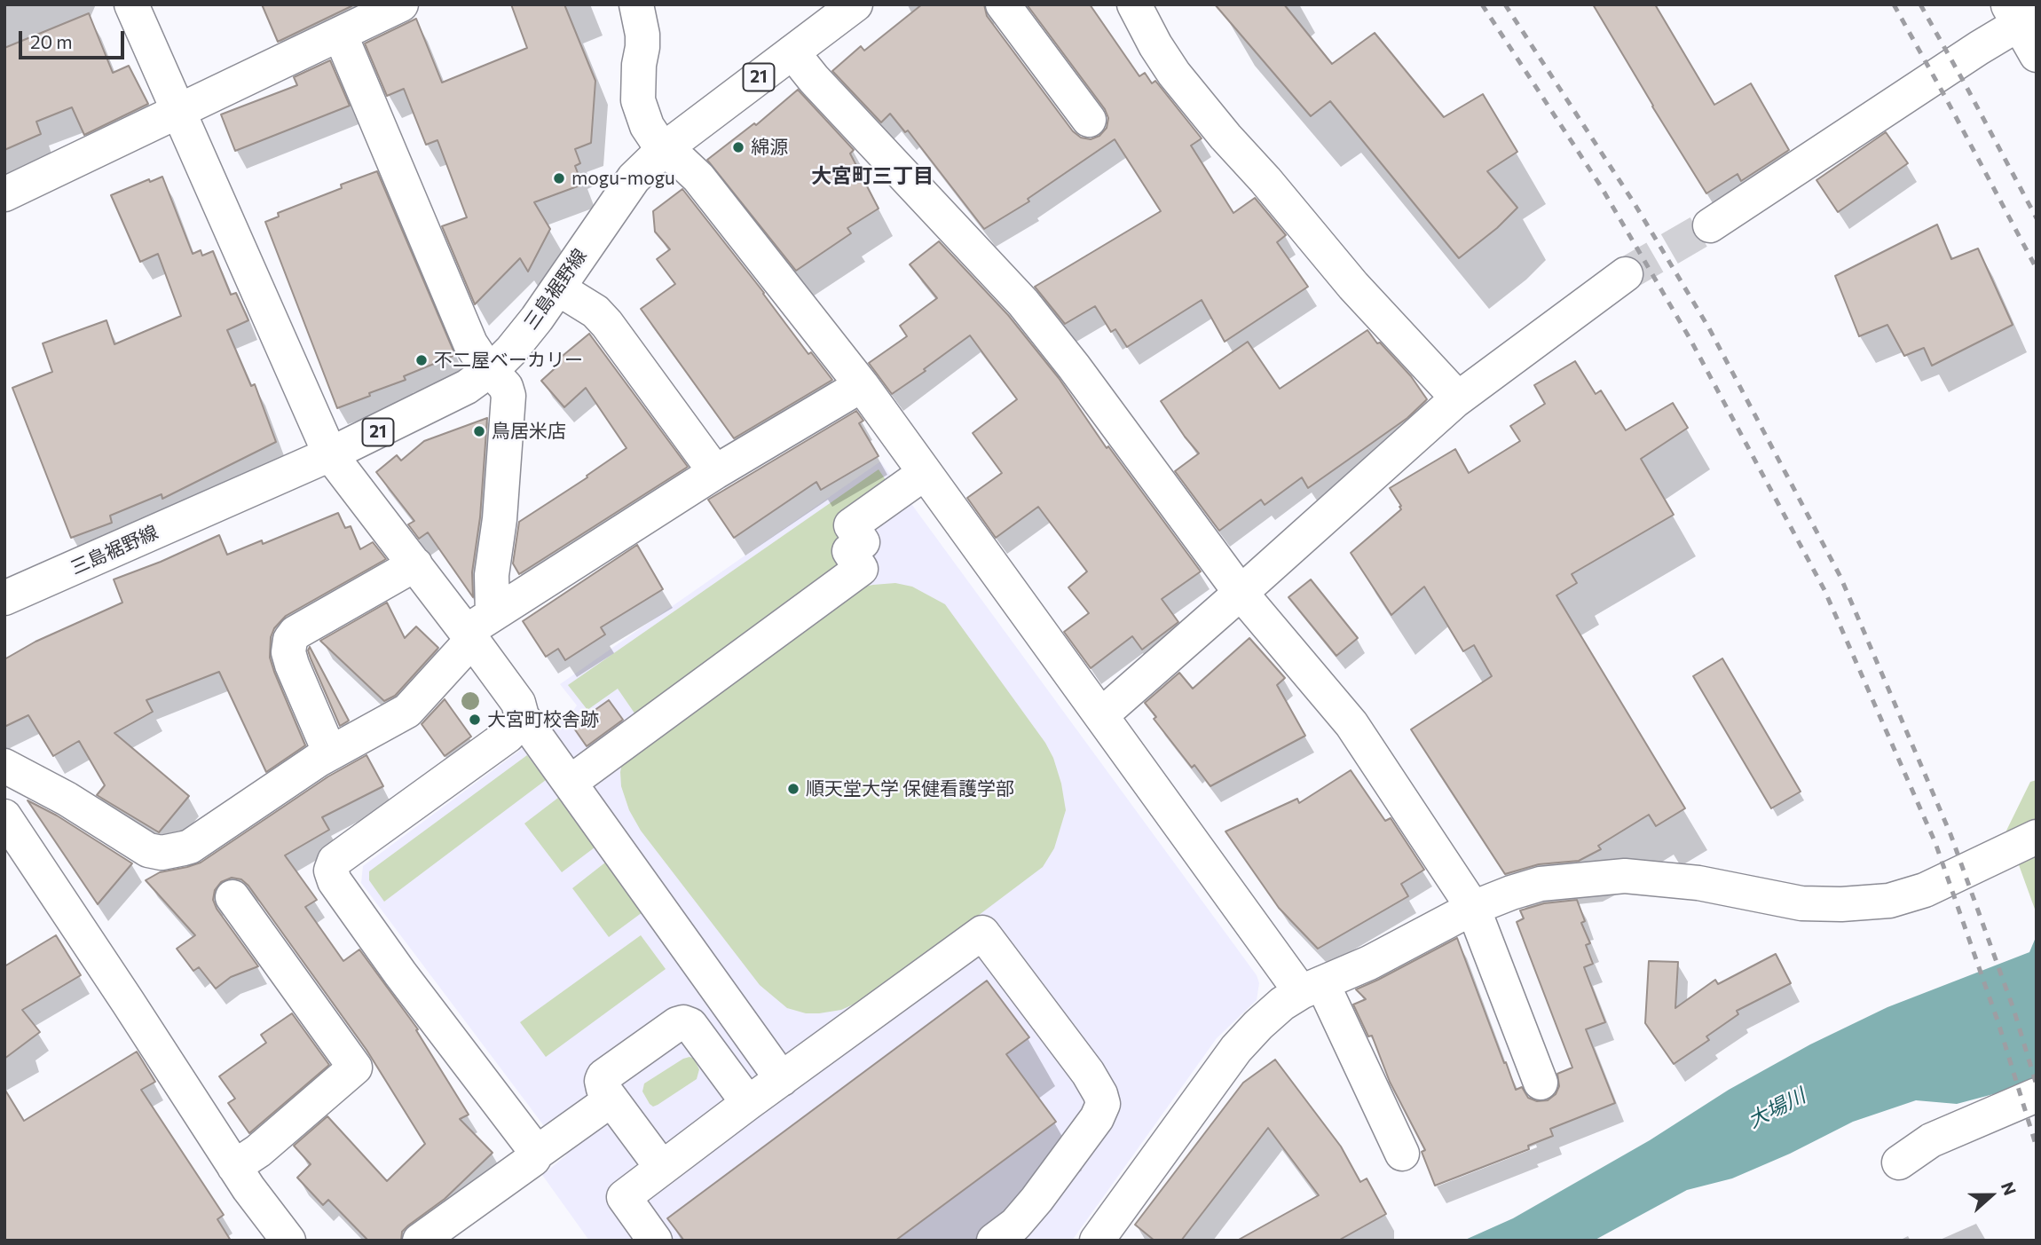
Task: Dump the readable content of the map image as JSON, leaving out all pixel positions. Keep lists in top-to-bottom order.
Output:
{
  "streets": {
    "street": ["21", "三島裾野線"]
  },
  "districts": ["大宮町三丁目"],
  "water": ["大場川"],
  "places": [
    "綿源",
    "mogu-mogu",
    "不二屋ベーカリー",
    "鳥居米店",
    "大宮町校舎跡",
    "順天堂大学 保健看護学部"
  ],
  "scale_bar": "20 m",
  "north": "right"
}
